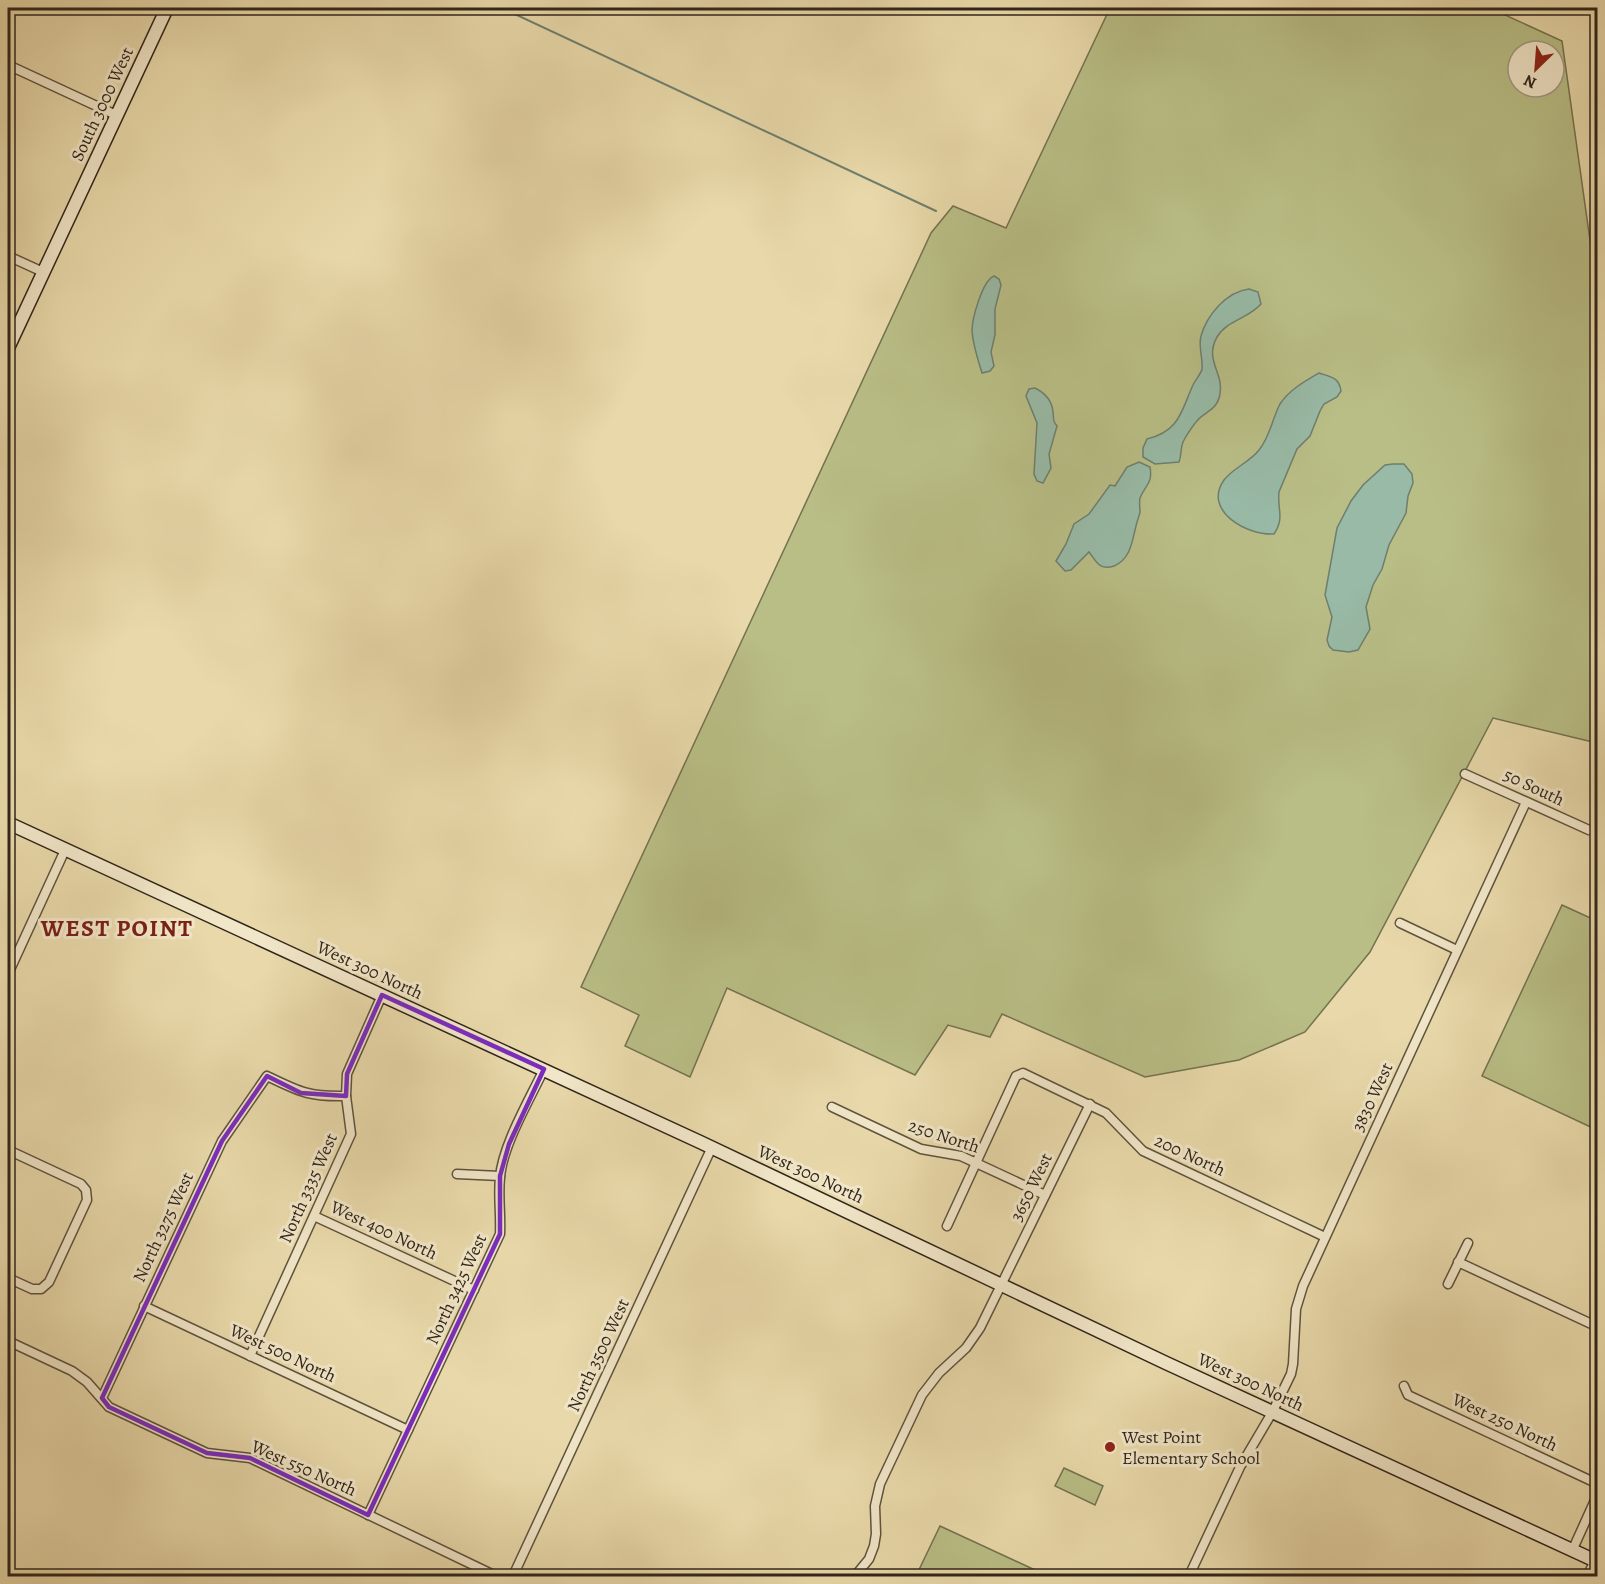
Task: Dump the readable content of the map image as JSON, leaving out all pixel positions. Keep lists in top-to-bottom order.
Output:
{
  "streets": {
    "main road": ["South 3000 West", "West 300 North"],
    "street": [
      "50 South",
      "3830 West",
      "250 North",
      "200 North",
      "3650 West",
      "North 3335 West",
      "North 3275 West",
      "West 400 North",
      "North 3425 West",
      "West 500 North",
      "North 3500 West",
      "West 250 North",
      "West 550 North"
    ]
  },
  "crossings": [
    ["50 South", "3830 West"],
    ["West 300 North", "3830 West"],
    ["West 300 North", "3650 West"],
    ["West 300 North", "North 3335 West"],
    ["West 300 North", "North 3425 West"],
    ["West 300 North", "North 3500 West"],
    ["3830 West", "200 North"],
    ["250 North", "200 North"],
    ["250 North", "3650 West"],
    ["200 North", "3650 West"],
    ["North 3335 West", "North 3275 West"],
    ["North 3335 West", "West 400 North"],
    ["North 3335 West", "West 500 North"],
    ["North 3275 West", "West 500 North"],
    ["North 3275 West", "West 550 North"],
    ["West 400 North", "North 3425 West"],
    ["North 3425 West", "West 500 North"],
    ["North 3425 West", "West 550 North"]
  ],
  "districts": ["WEST POINT"],
  "places": ["West Point Elementary School"],
  "north": "bottom left"
}
